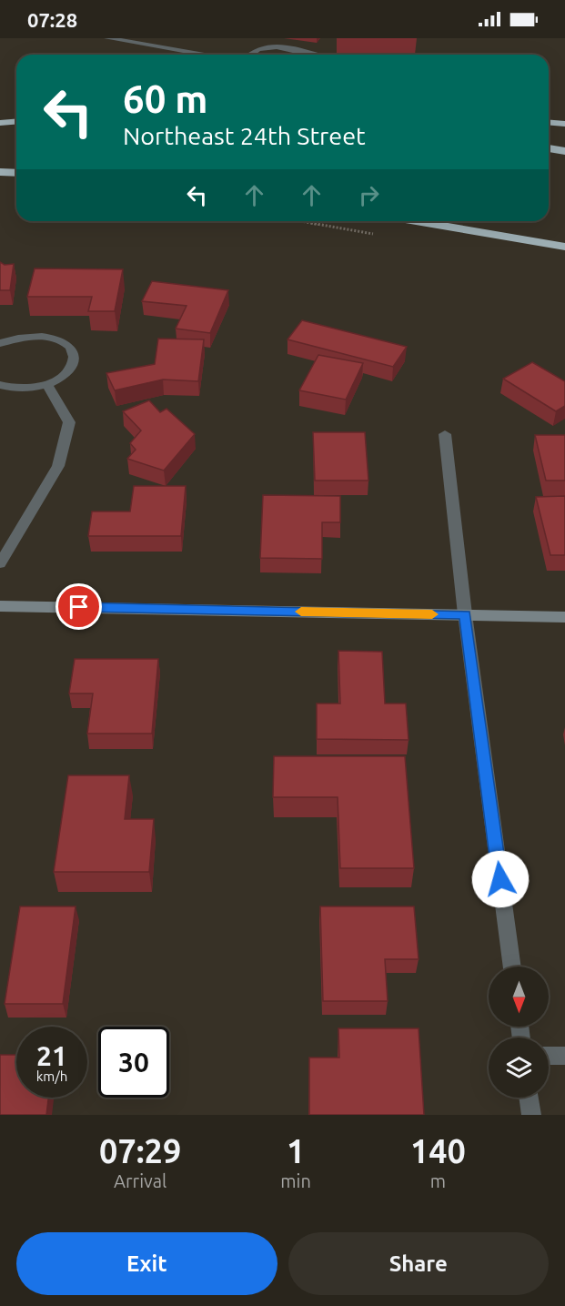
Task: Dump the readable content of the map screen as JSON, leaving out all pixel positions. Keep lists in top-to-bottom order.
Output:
{
  "north": "bottom",
  "page": {
    "status": "07:28",
    "turn": ["60 m", "Northeast 24th Street"],
    "speed": "21 km/h",
    "limit": "30",
    "eta": [
      "07:29",
      "Arrival",
      "1",
      "min",
      "140",
      "m"
    ],
    "buttons": ["Exit", "Share"]
  }
}
